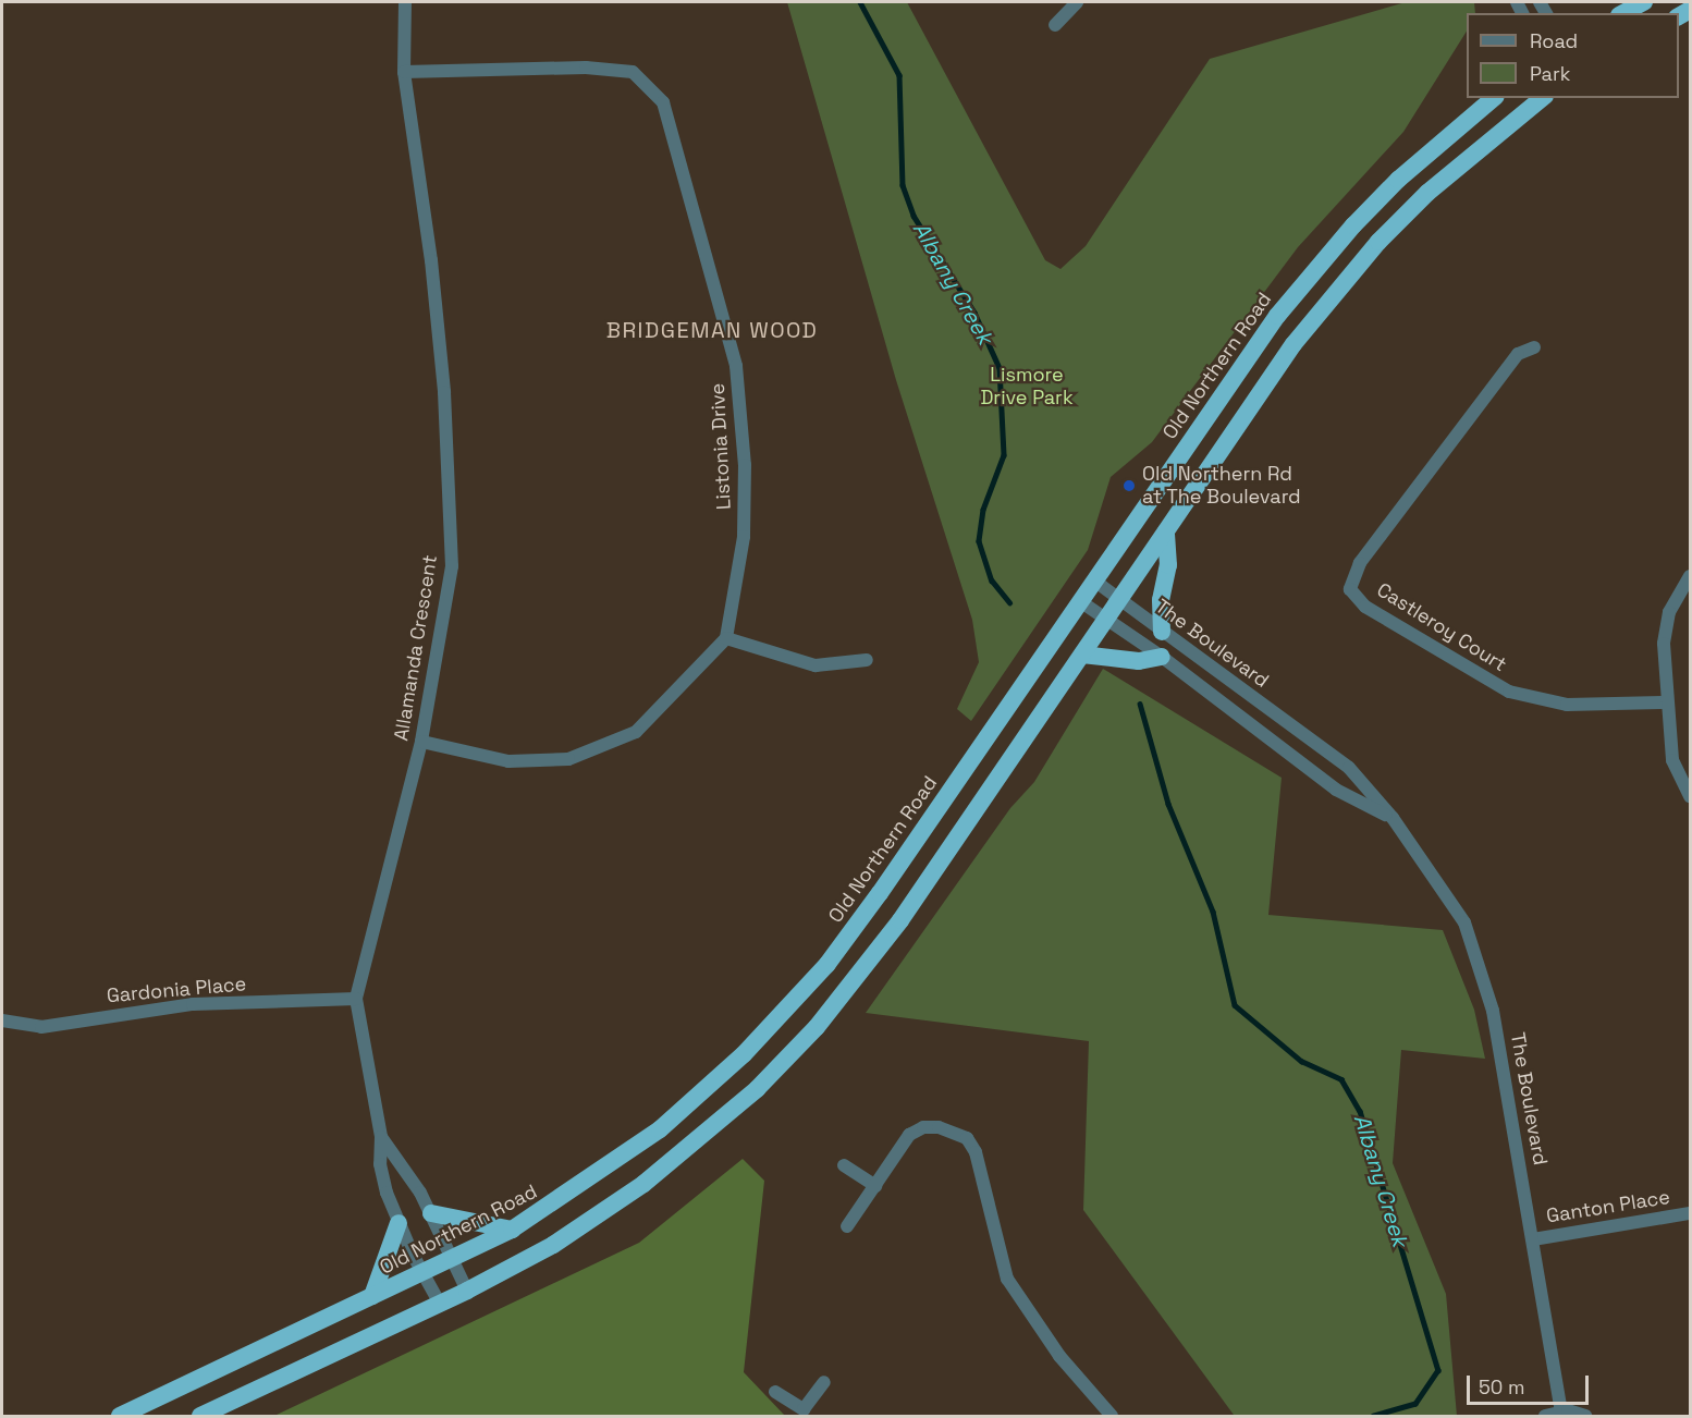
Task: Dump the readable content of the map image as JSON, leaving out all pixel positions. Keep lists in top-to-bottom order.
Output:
{
  "streets": {
    "highway": ["Old Northern Road"],
    "street": [
      "Listonia Drive",
      "Castleroy Court",
      "The Boulevard",
      "Allamanda Crescent",
      "Gardonia Place",
      "Ganton Place"
    ]
  },
  "crossings": [
    ["Old Northern Road", "The Boulevard"],
    ["Old Northern Road", "Allamanda Crescent"],
    ["Listonia Drive", "Allamanda Crescent"],
    ["The Boulevard", "Ganton Place"],
    ["Allamanda Crescent", "Gardonia Place"]
  ],
  "districts": ["BRIDGEMAN WOOD"],
  "water": ["Albany Creek"],
  "parks": ["Lismore Drive Park"],
  "places": ["Old Northern Rd at The Boulevard"],
  "legend": ["Road", "Park"],
  "scale_bar": "50 m"
}
